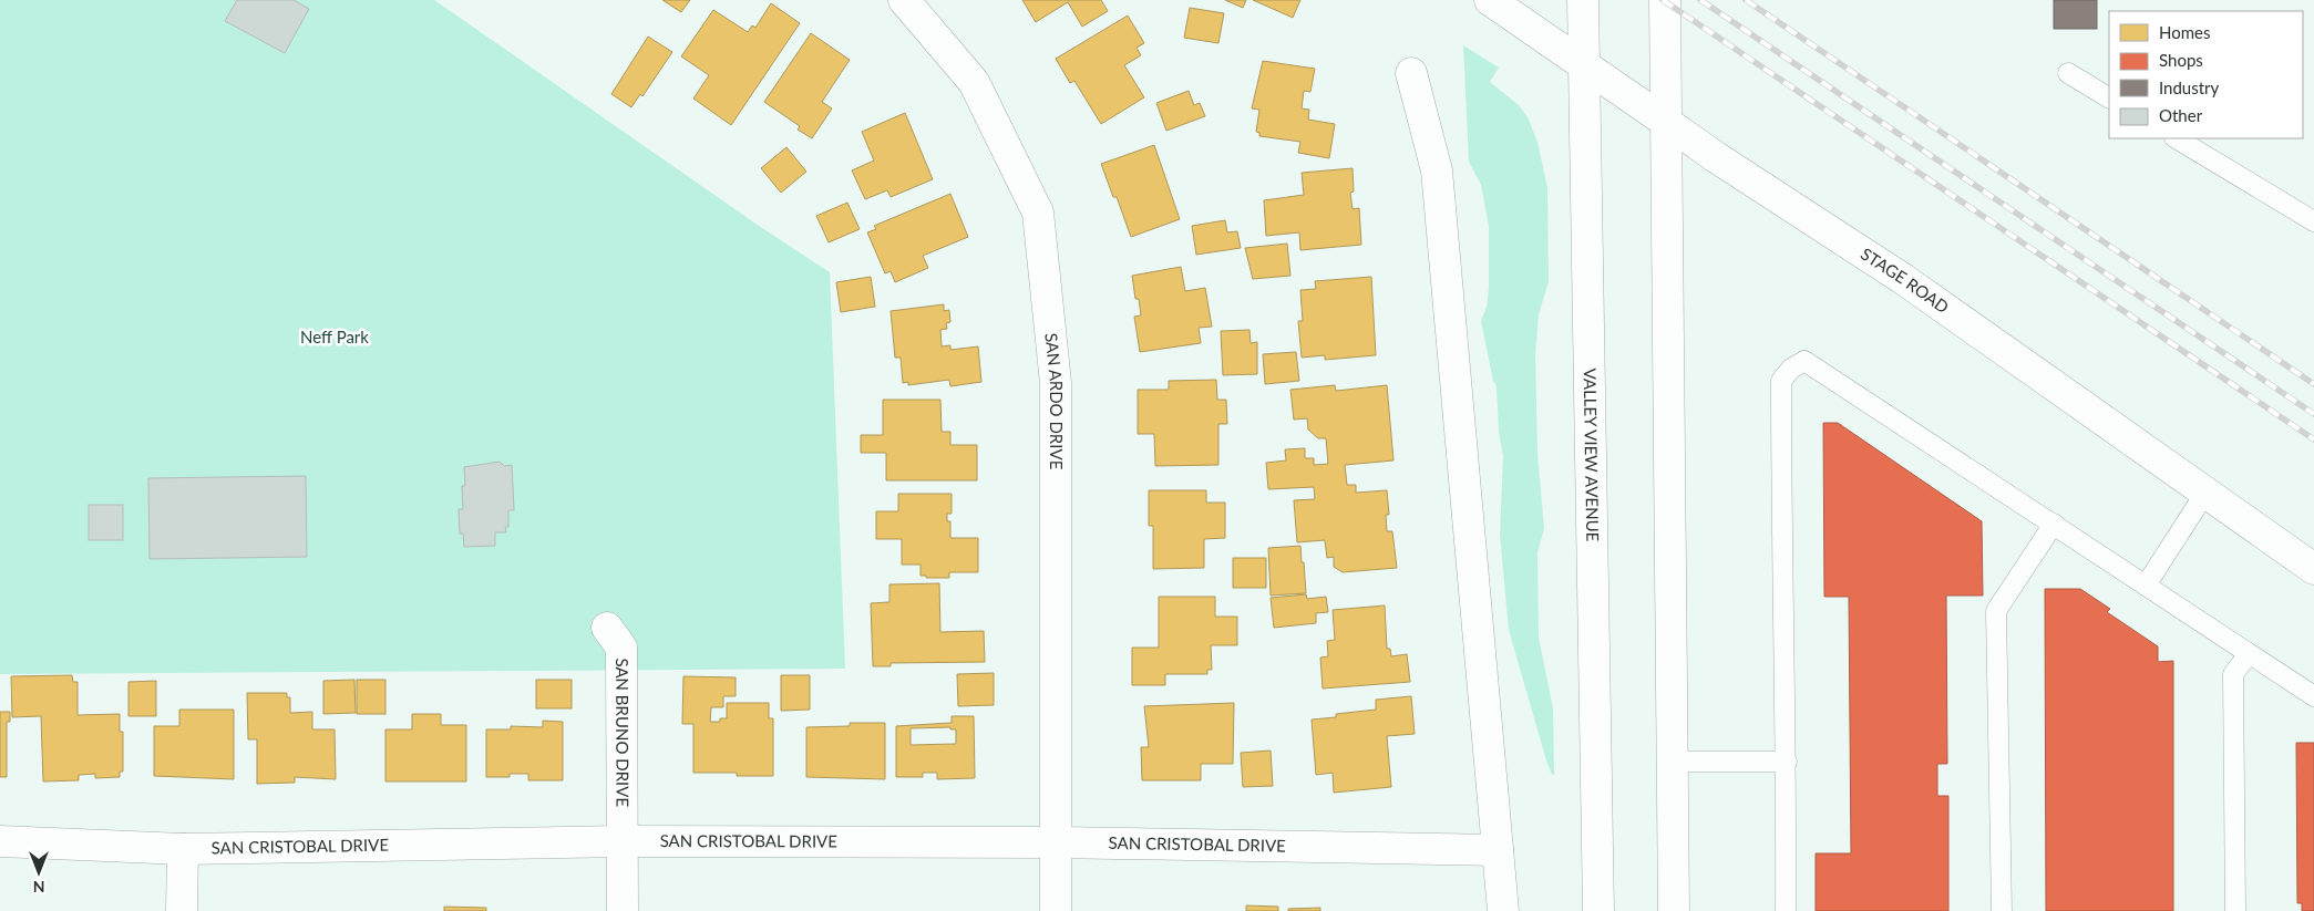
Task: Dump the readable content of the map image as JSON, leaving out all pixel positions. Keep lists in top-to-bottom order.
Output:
{
  "streets": {
    "street": [
      "STAGE ROAD",
      "SAN ARDO DRIVE",
      "VALLEY VIEW AVENUE",
      "SAN BRUNO DRIVE",
      "SAN CRISTOBAL DRIVE"
    ]
  },
  "crossings": [
    ["STAGE ROAD", "VALLEY VIEW AVENUE"],
    ["SAN ARDO DRIVE", "SAN CRISTOBAL DRIVE"],
    ["SAN BRUNO DRIVE", "SAN CRISTOBAL DRIVE"]
  ],
  "parks": ["Neff Park"],
  "legend": [
    "Homes",
    "Shops",
    "Industry",
    "Other"
  ],
  "north": "bottom"
}
